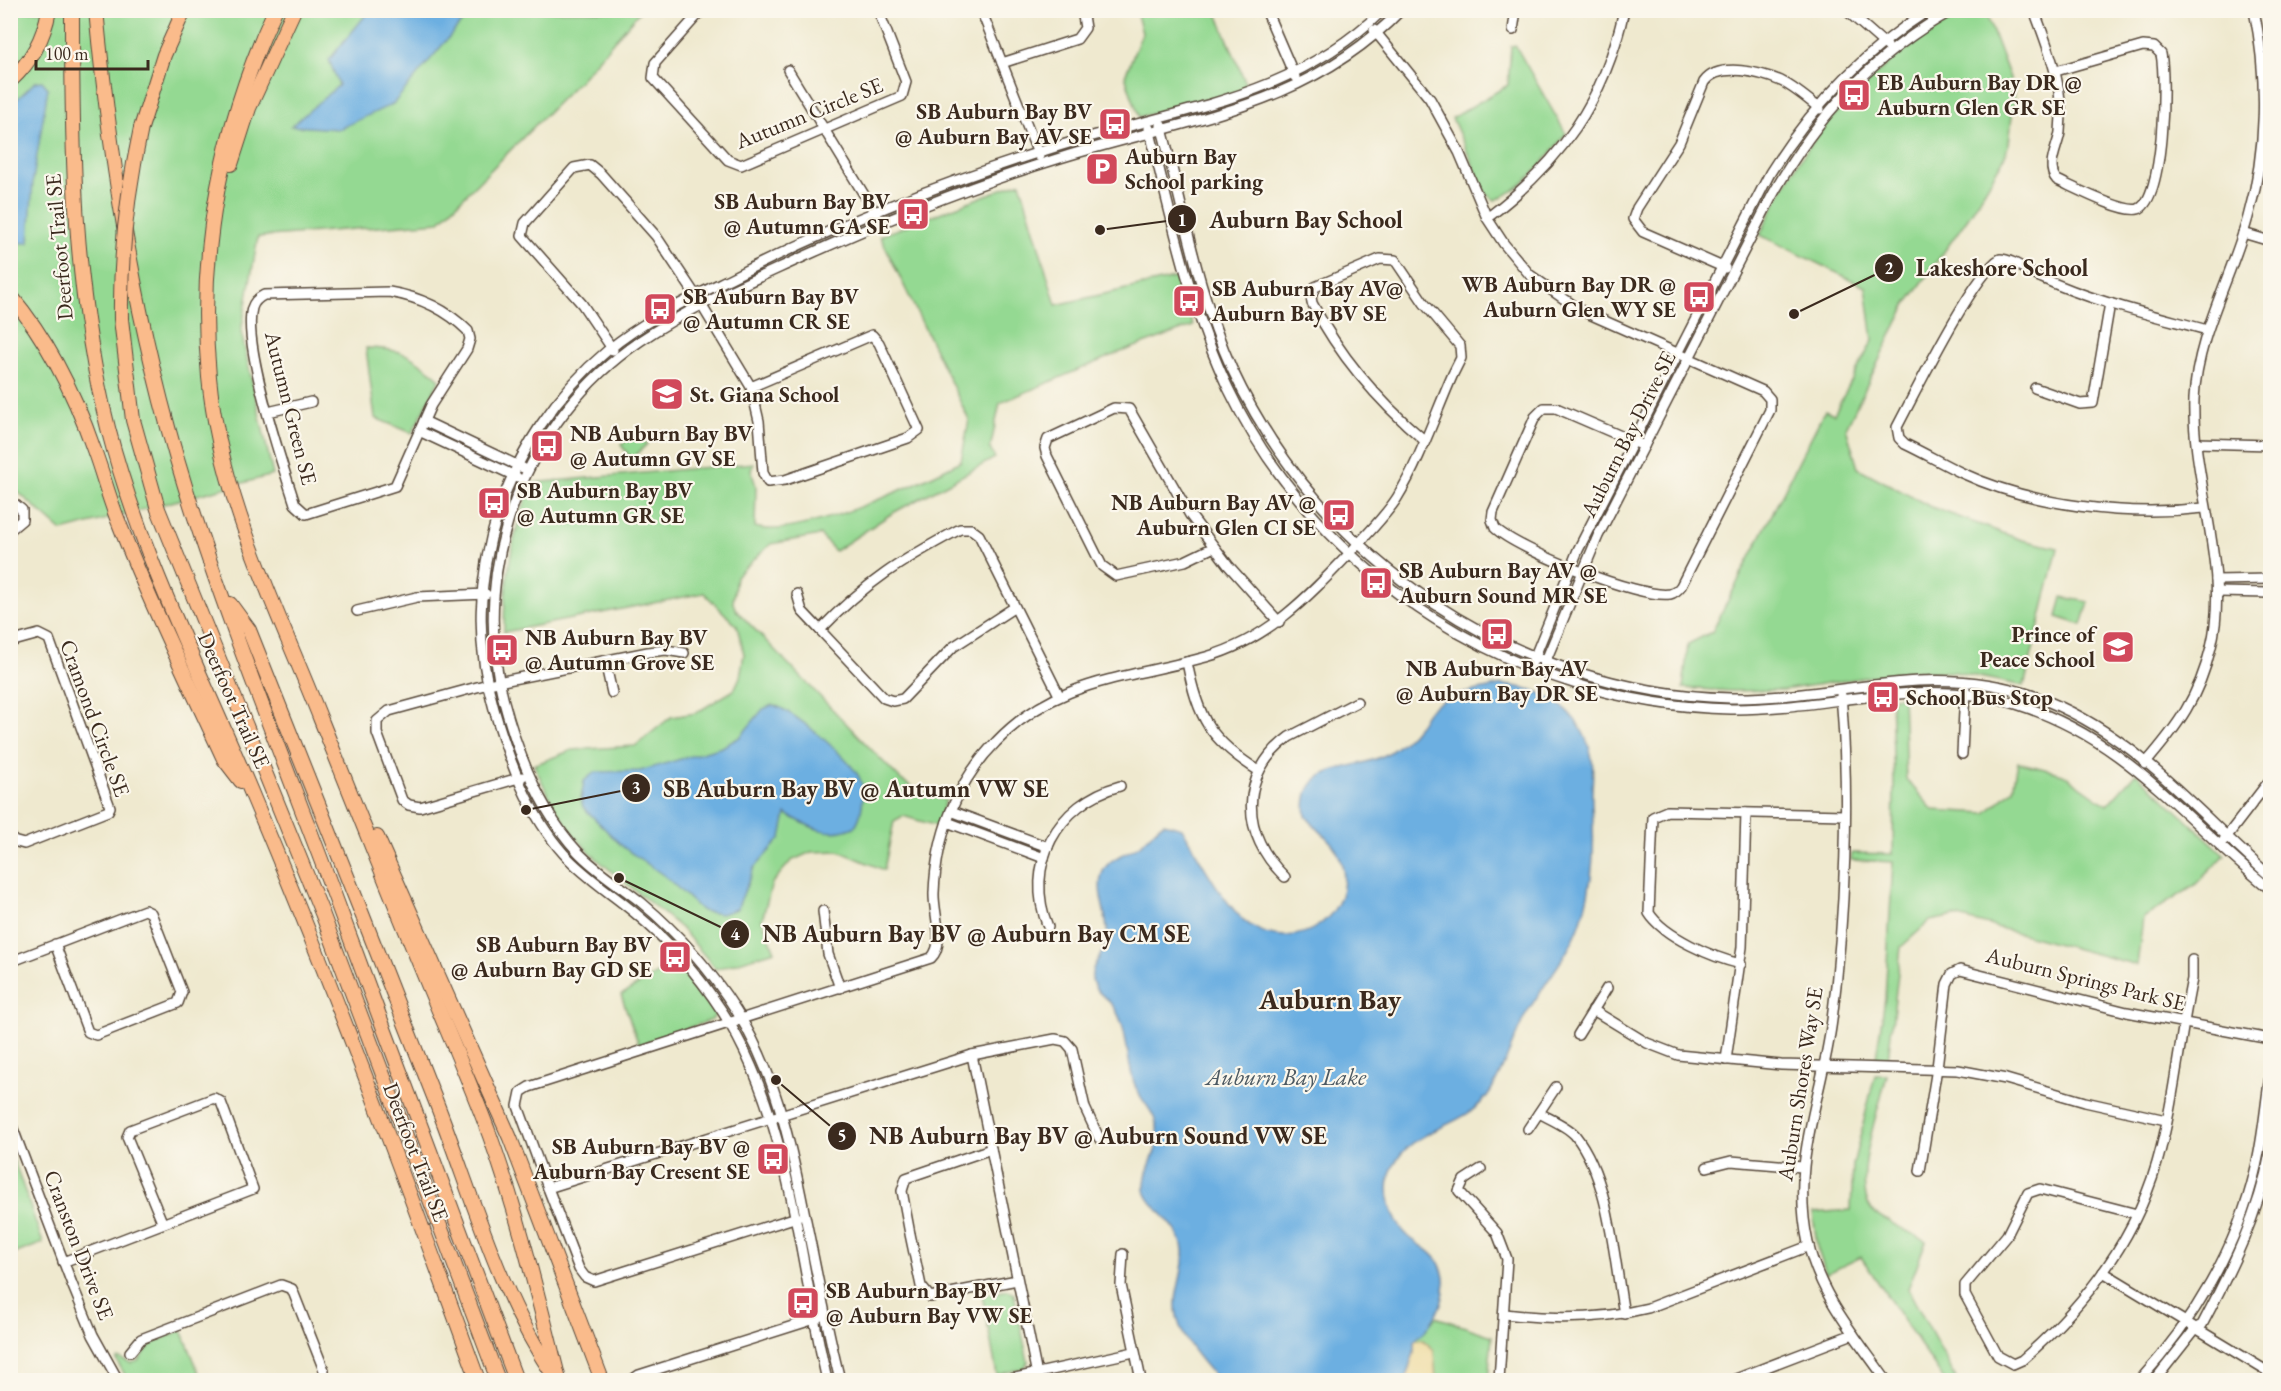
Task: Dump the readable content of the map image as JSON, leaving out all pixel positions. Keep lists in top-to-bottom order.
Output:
{
  "streets": {
    "highway": ["Deerfoot Trail SE"],
    "street": [
      "Autumn Circle SE",
      "Autumn Green SE",
      "Auburn Bay Drive SE",
      "Cramond Circle SE",
      "Auburn Springs Park SE",
      "Auburn Shores Way SE",
      "Cranston Drive SE"
    ]
  },
  "districts": ["Auburn Bay"],
  "water": ["Auburn Bay Lake"],
  "places": {
    "bus stop": [
      "EB Auburn Bay DR @ Auburn Glen GR SE",
      "SB Auburn Bay BV @ Auburn Bay AV SE",
      "SB Auburn Bay BV @ Autumn GA SE",
      "WB Auburn Bay DR @ Auburn Glen WY SE",
      "SB Auburn Bay AV@ Auburn Bay BV SE",
      "SB Auburn Bay BV @ Autumn CR SE",
      "NB Auburn Bay BV @ Autumn GV SE",
      "SB Auburn Bay BV @ Autumn GR SE",
      "NB Auburn Bay AV @ Auburn Glen CI SE",
      "SB Auburn Bay AV @ Auburn Sound MR SE",
      "NB Auburn Bay AV @ Auburn Bay DR SE",
      "NB Auburn Bay BV @ Autumn Grove SE",
      "School Bus Stop",
      "SB Auburn Bay BV @ Auburn Bay GD SE",
      "SB Auburn Bay BV @ Auburn Bay Cresent SE",
      "SB Auburn Bay BV @ Auburn Bay VW SE"
    ],
    "parking": ["Auburn Bay School parking"],
    "other": [
      "Auburn Bay School",
      "Lakeshore School",
      "SB Auburn Bay BV @ Autumn VW SE",
      "NB Auburn Bay BV @ Auburn Bay CM SE",
      "NB Auburn Bay BV @ Auburn Sound VW SE"
    ],
    "school or university": ["St. Giana School", "Prince of Peace School"]
  },
  "scale_bar": "100 m"
}
